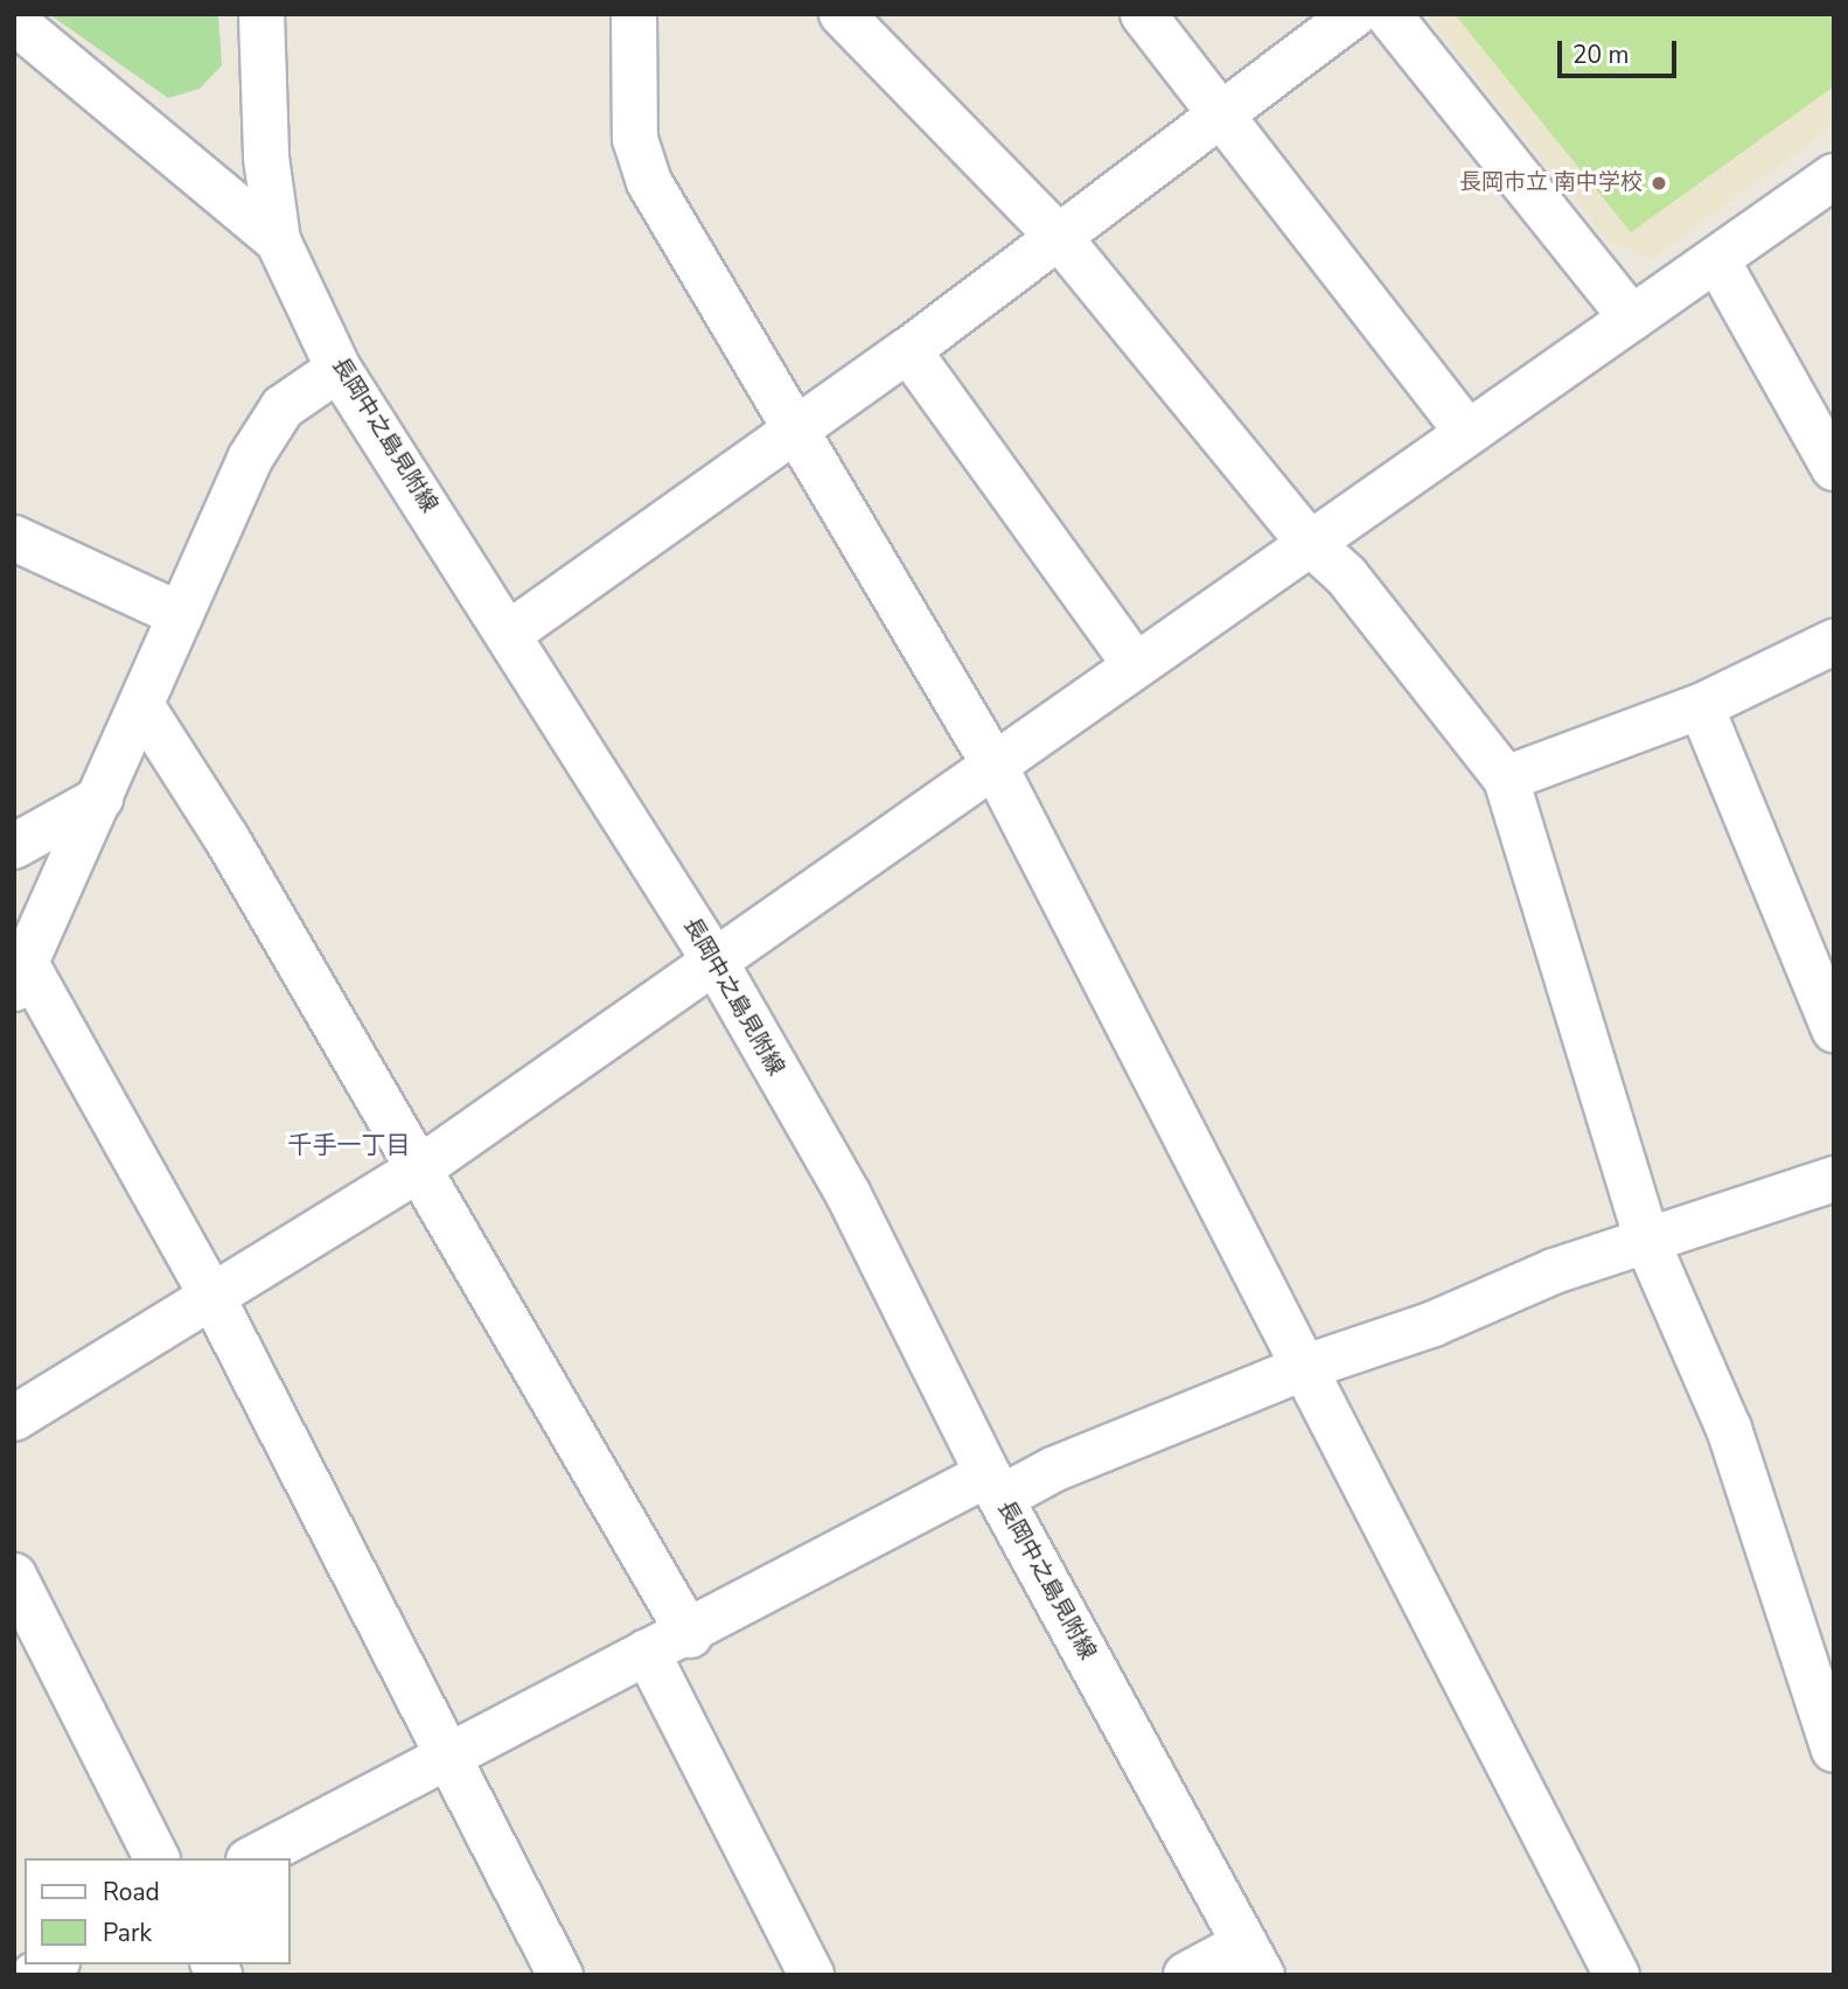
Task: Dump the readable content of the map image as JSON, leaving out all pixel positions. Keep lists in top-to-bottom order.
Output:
{
  "streets": {
    "street": ["長岡中之島見附線"]
  },
  "districts": ["千手一丁目"],
  "places": ["長岡市立 南中学校"],
  "legend": ["Road", "Park"],
  "scale_bar": "20 m"
}
